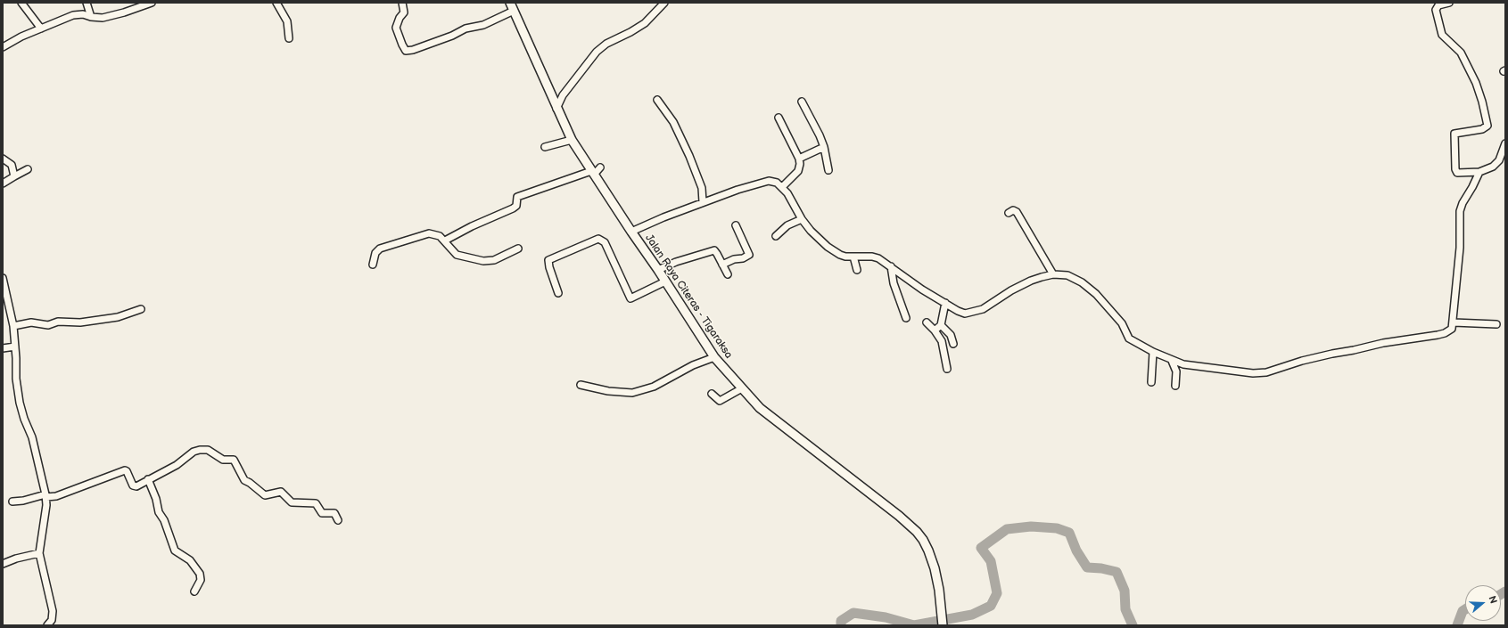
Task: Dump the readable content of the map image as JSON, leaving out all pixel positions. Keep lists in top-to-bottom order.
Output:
{
  "streets": {
    "main road": ["Jalan Raya Citeras - Tigaraksa"]
  },
  "north": "right"
}
